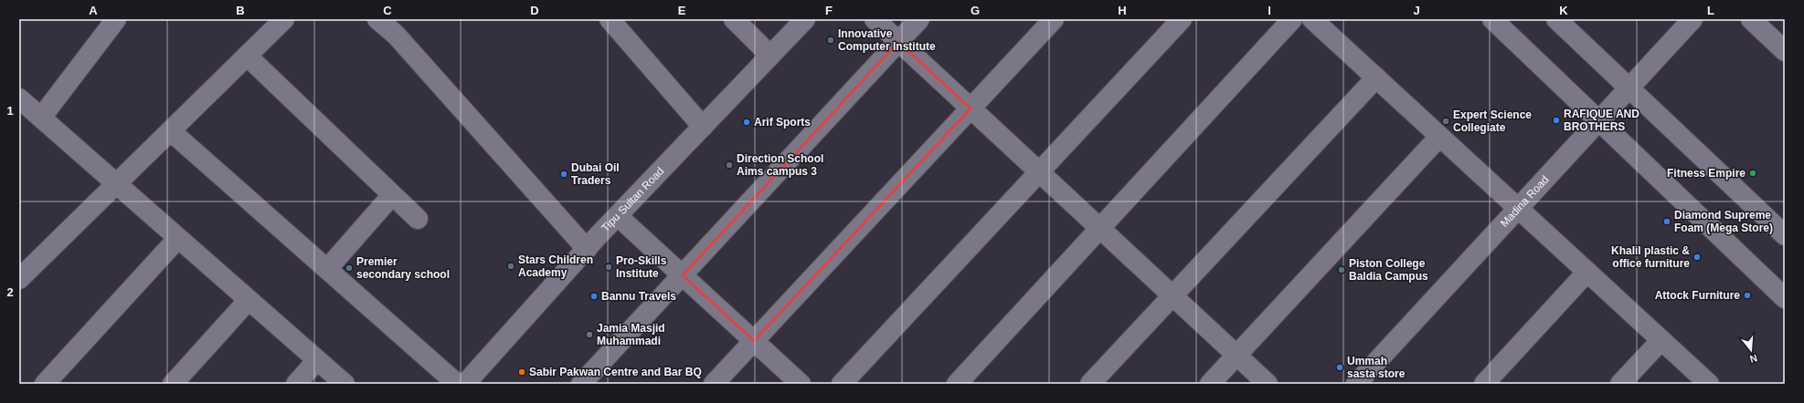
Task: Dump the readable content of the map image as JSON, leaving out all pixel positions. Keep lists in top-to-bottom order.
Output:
{
  "streets": {
    "street": ["Tipu Sultan Road", "Madina Road"]
  },
  "places": [
    "Innovative Computer Institute",
    "RAFIQUE AND BROTHERS",
    "Expert Science Collegiate",
    "Arif Sports",
    "Direction School Aims campus 3",
    "Fitness Empire",
    "Dubai Oil Traders",
    "Diamond Supreme Foam (Mega Store)",
    "Khalil plastic & office furniture",
    "Stars Children Academy",
    "Pro-Skills Institute",
    "Premier secondary school",
    "Piston College Baldia Campus",
    "Attock Furniture",
    "Bannu Travels",
    "Jamia Masjid Muhammadi",
    "Ummah sasta store",
    "Sabir Pakwan Centre and Bar BQ"
  ],
  "north": "bottom",
  "grid": {
    "columns": [
      "A",
      "B",
      "C",
      "D",
      "E",
      "F",
      "G",
      "H",
      "I",
      "J",
      "K",
      "L"
    ],
    "rows": ["1", "2"]
  }
}
